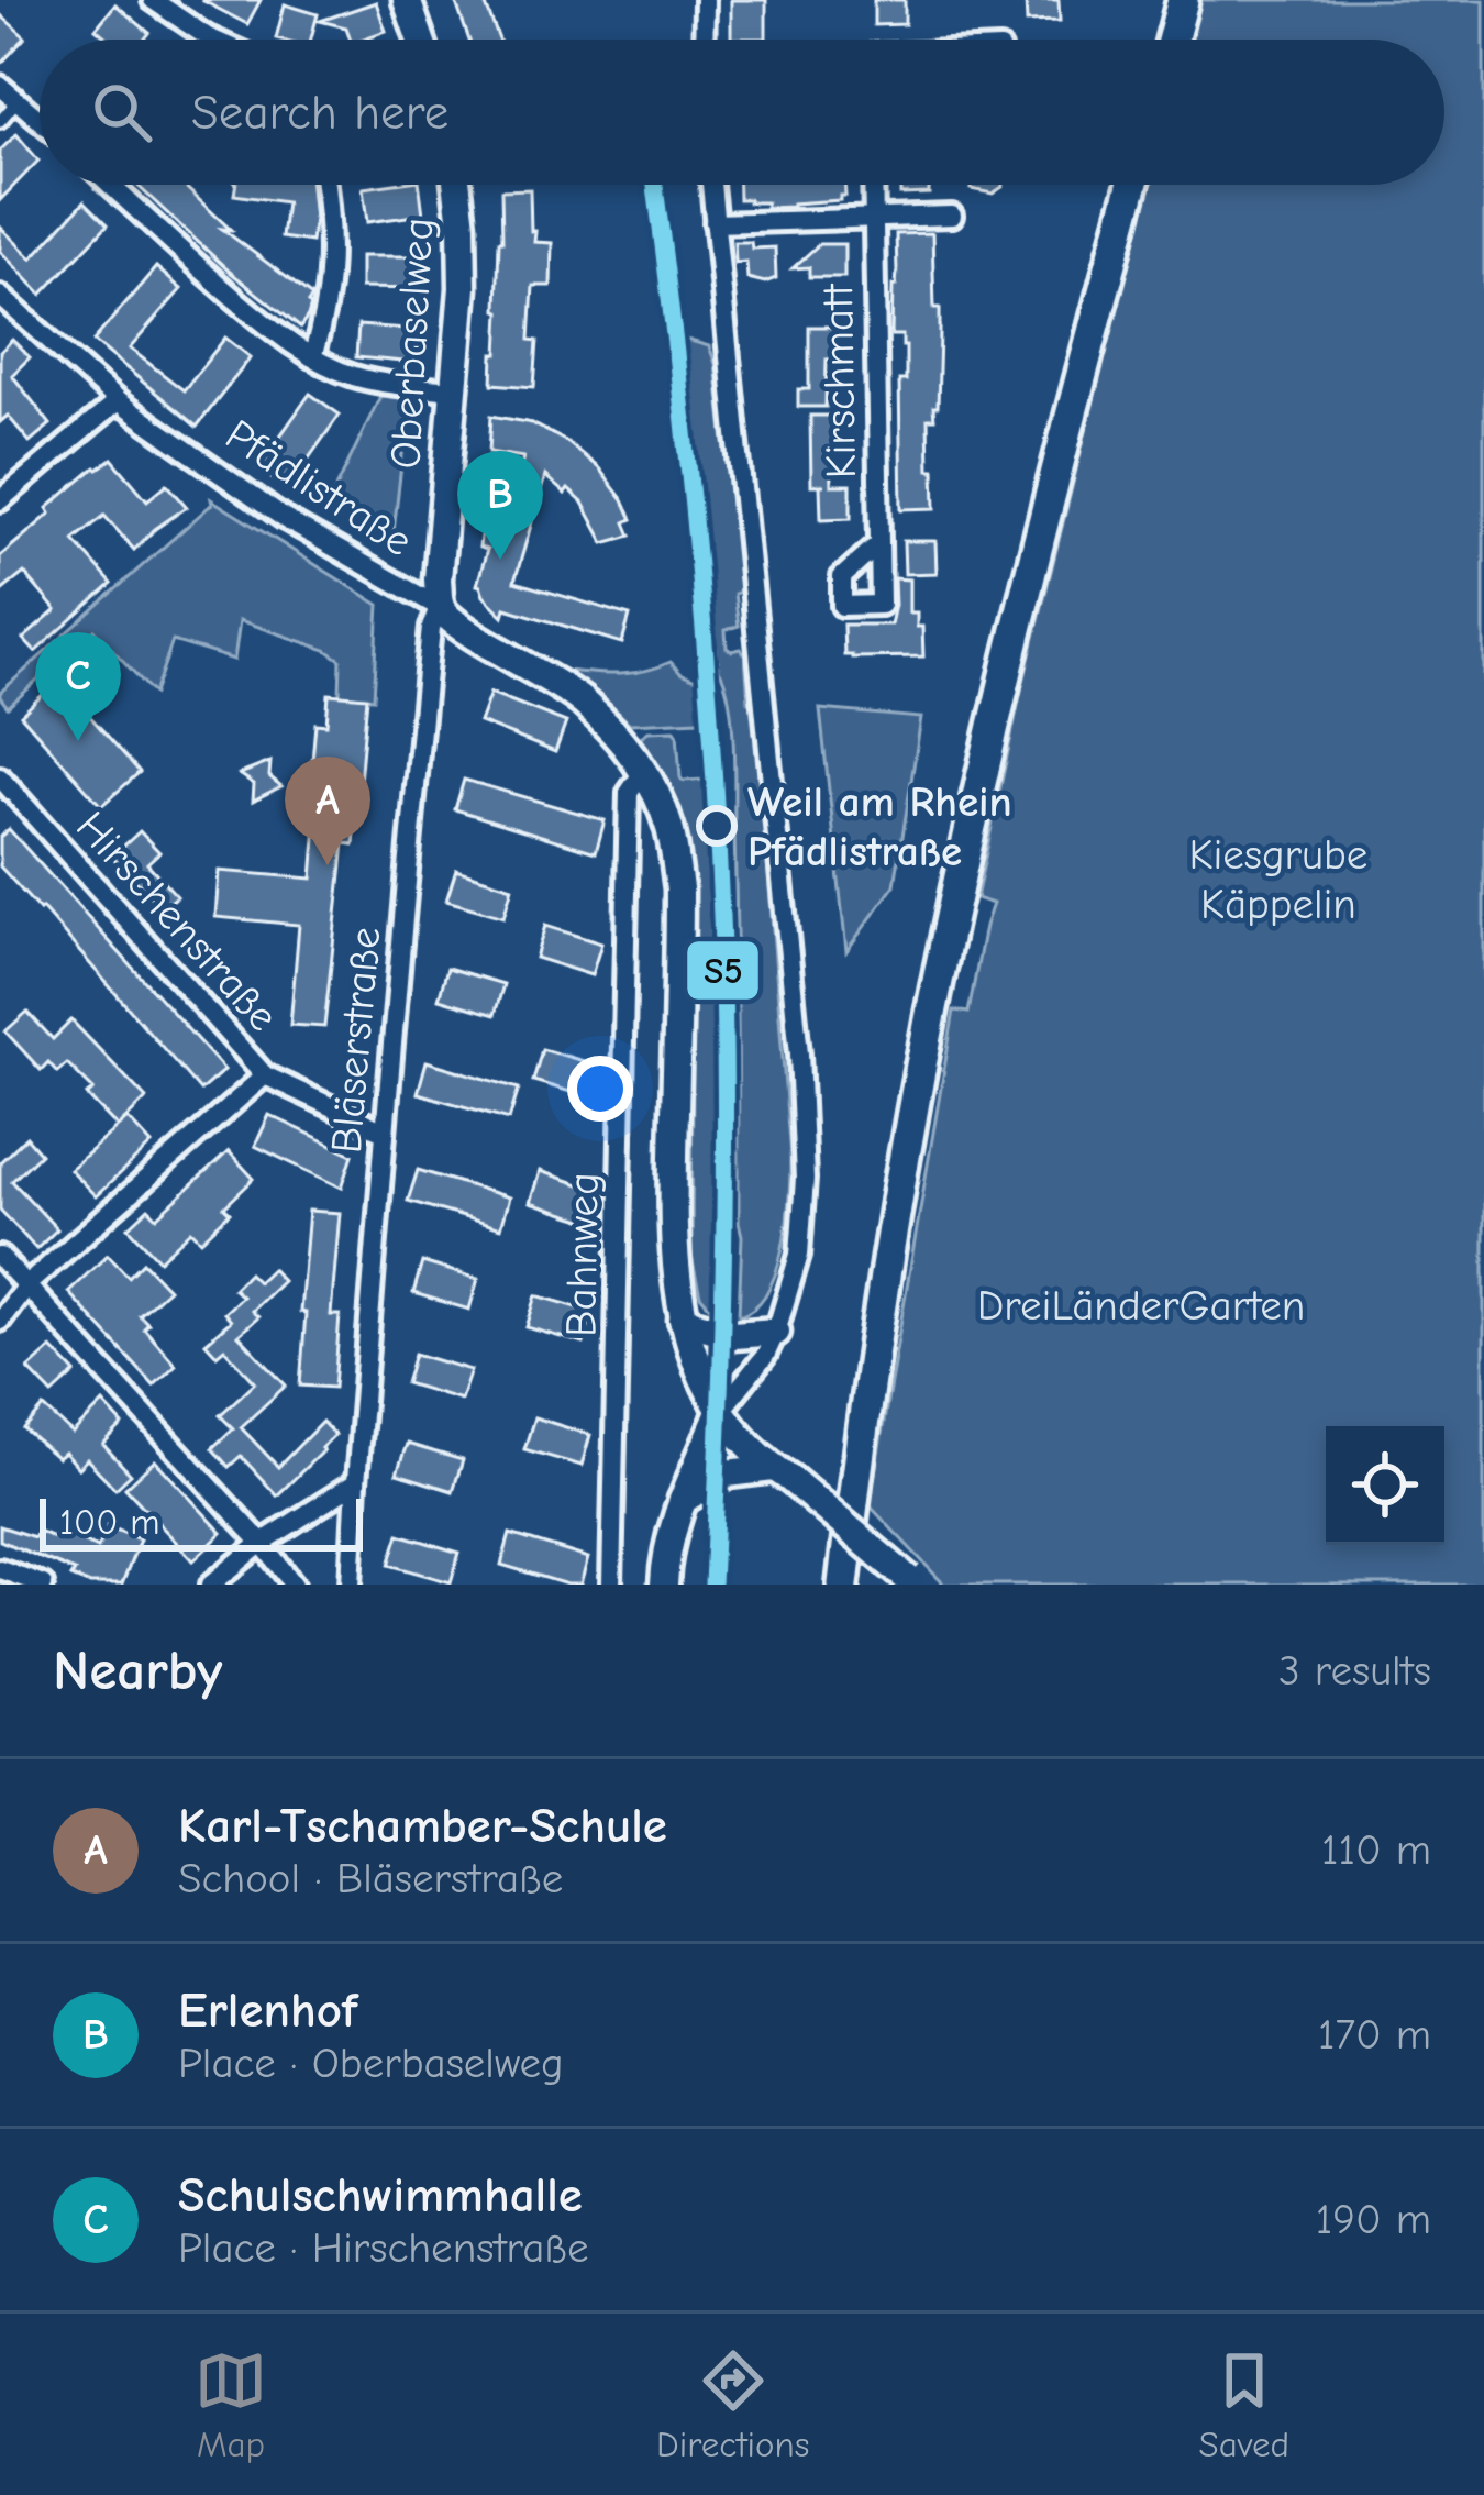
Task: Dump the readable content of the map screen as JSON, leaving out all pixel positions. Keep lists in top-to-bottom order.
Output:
{
  "streets": {
    "street": [
      "Oberbaselweg",
      "Kirschmatt",
      "Pfädlistraße",
      "Hirschenstraße",
      "Bläserstraße",
      "Bahnweg"
    ]
  },
  "crossings": [
    ["Oberbaselweg", "Pfädlistraße"],
    ["Oberbaselweg", "Bläserstraße"],
    ["Pfädlistraße", "Bläserstraße"],
    ["Pfädlistraße", "Bahnweg"],
    ["Hirschenstraße", "Bläserstraße"]
  ],
  "parks": ["Kiesgrube Käppelin", "DreiLänderGarten"],
  "places": ["Weil am Rhein Pfädlistraße"],
  "lines": ["transit line S5"],
  "scale_bar": "100 m",
  "page": {
    "search": "Search here",
    "pins": ["B", "C", "A"],
    "scale": "100 m",
    "heading": ["Nearby", "3 results"],
    "list": [
      {
        "mark": "A",
        "name": "Karl-Tschamber-Schule",
        "note": "School · Bläserstraße",
        "value": "110 m"
      },
      {
        "mark": "B",
        "name": "Erlenhof",
        "note": "Place · Oberbaselweg",
        "value": "170 m"
      },
      {
        "mark": "C",
        "name": "Schulschwimmhalle",
        "note": "Place · Hirschenstraße",
        "value": "190 m"
      }
    ],
    "nav": ["Map", "Directions", "Saved"]
  }
}
